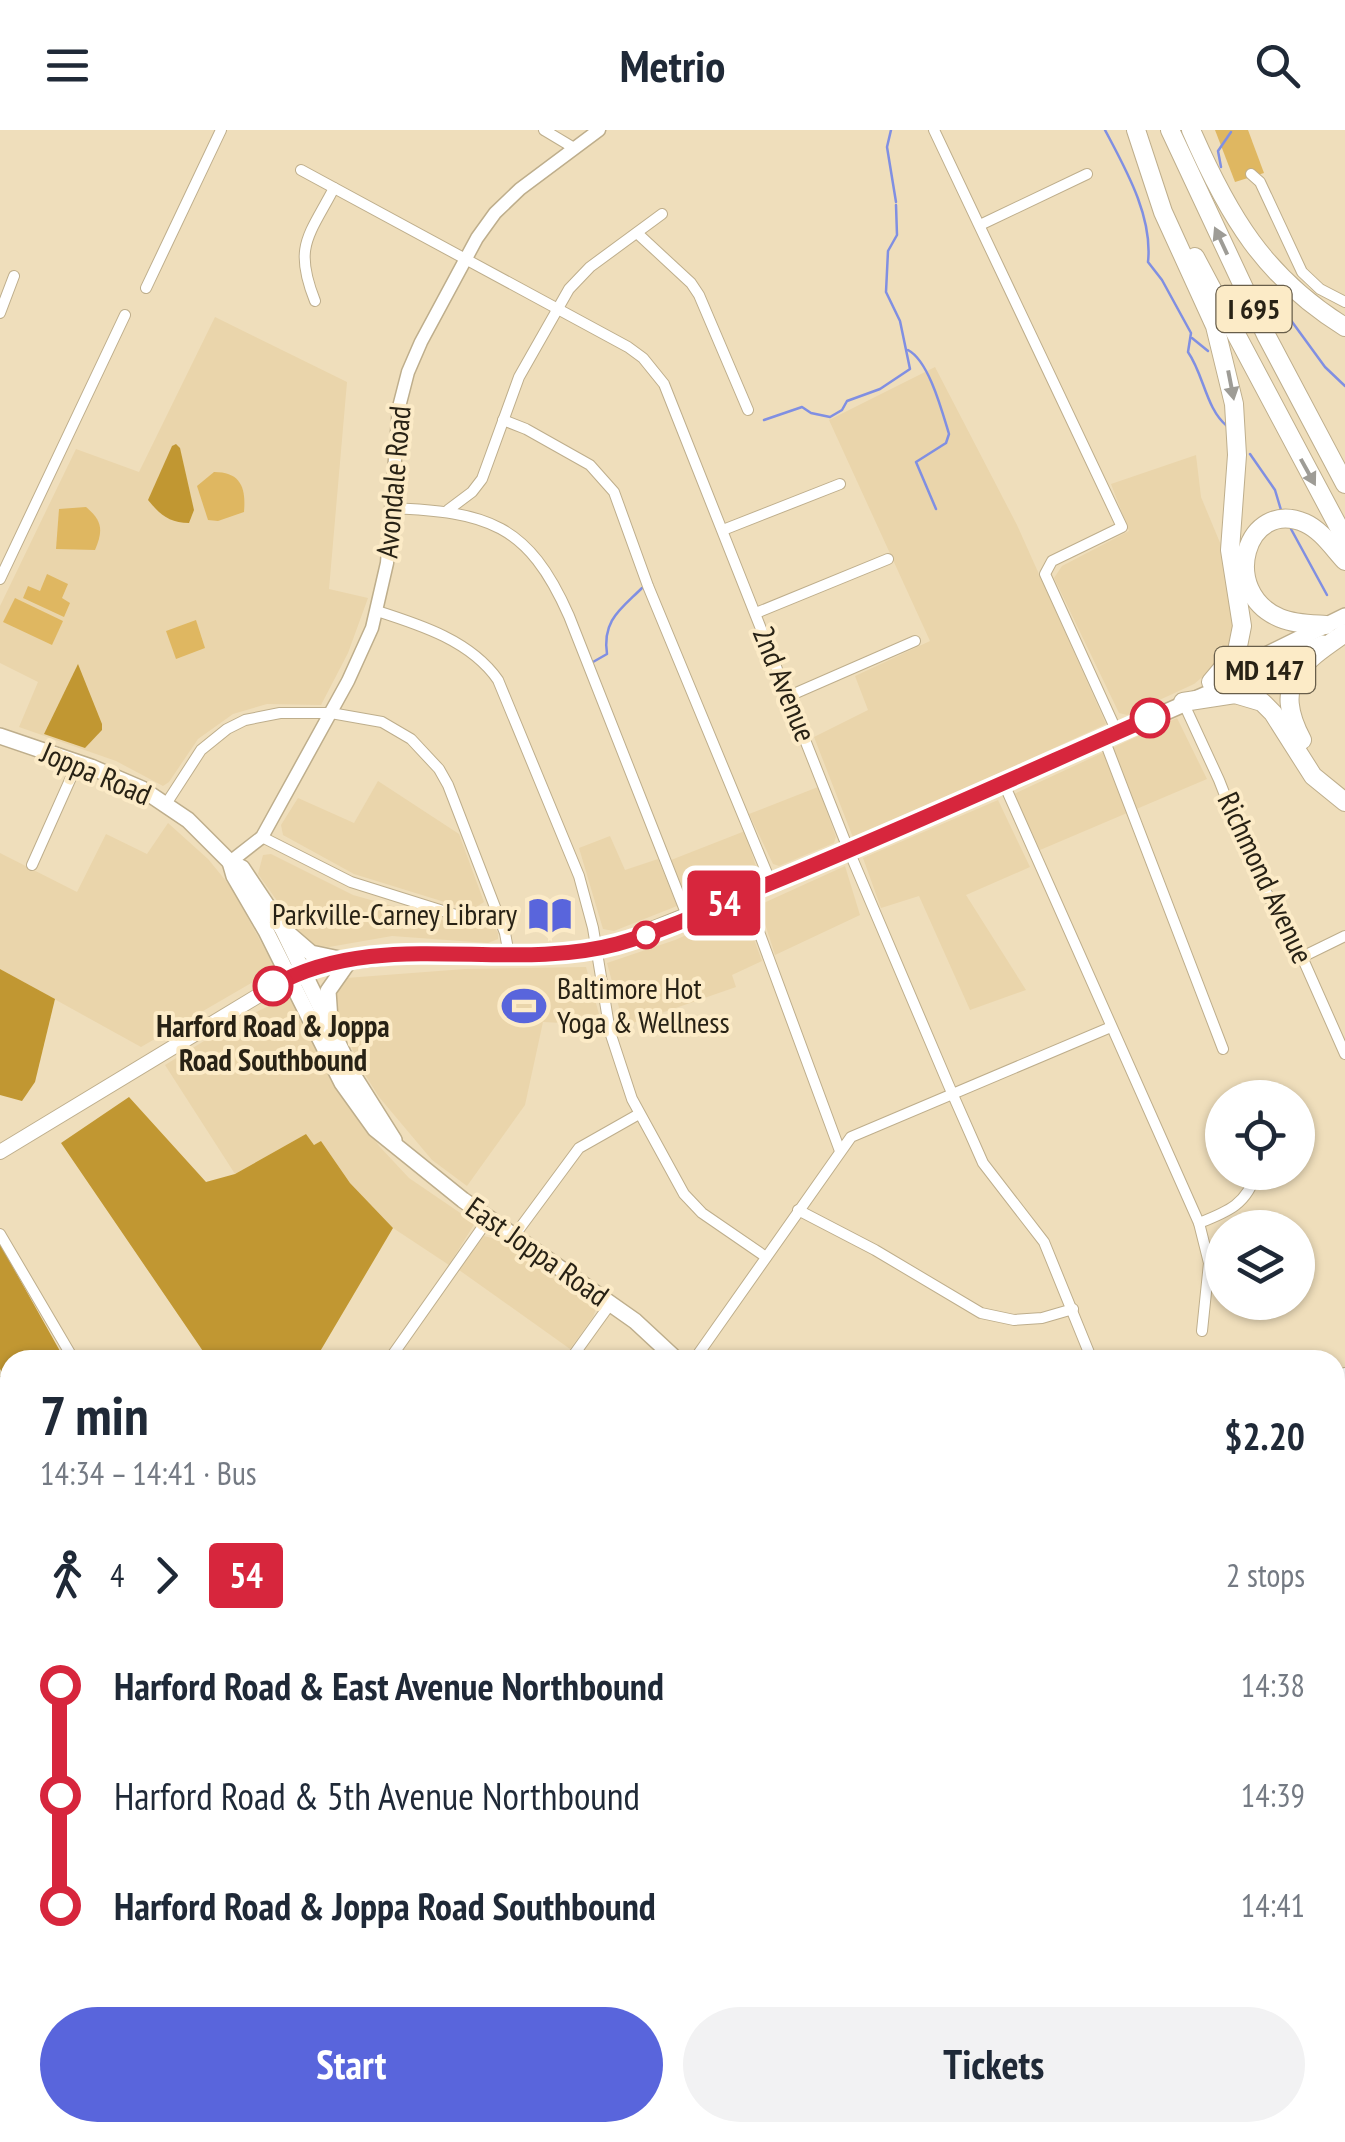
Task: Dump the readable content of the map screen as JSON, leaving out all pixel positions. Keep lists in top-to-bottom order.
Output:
{
  "streets": {
    "highway": ["I 695"],
    "main road": ["MD 147", "Joppa Road", "East Joppa Road"],
    "street": ["Avondale Road", "2nd Avenue", "Richmond Avenue"]
  },
  "crossings": [
    ["Avondale Road", "2nd Avenue"],
    ["Avondale Road", "Joppa Road"],
    ["MD 147", "2nd Avenue"],
    ["MD 147", "Joppa Road"],
    ["MD 147", "Richmond Avenue"],
    ["MD 147", "East Joppa Road"],
    ["Joppa Road", "East Joppa Road"]
  ],
  "places": {
    "library": ["Parkville-Carney Library"],
    "other": ["Harford Road & Joppa Road Southbound"],
    "sports": ["Baltimore Hot Yoga & Wellness"]
  },
  "lines": ["bus line 54"],
  "page": {
    "header": "Metrio",
    "on_map": "54",
    "heading": ["7 min", "14:34 – 14:41 · Bus", "$2.20"],
    "legs": ["4", "54", "2 stops"],
    "list": [
      {
        "name": "Harford Road & East Avenue Northbound",
        "value": "14:38"
      },
      {
        "name": "Harford Road & 5th Avenue Northbound",
        "value": "14:39"
      },
      {
        "name": "Harford Road & Joppa Road Southbound",
        "value": "14:41"
      }
    ],
    "buttons": ["Start", "Tickets"]
  }
}
